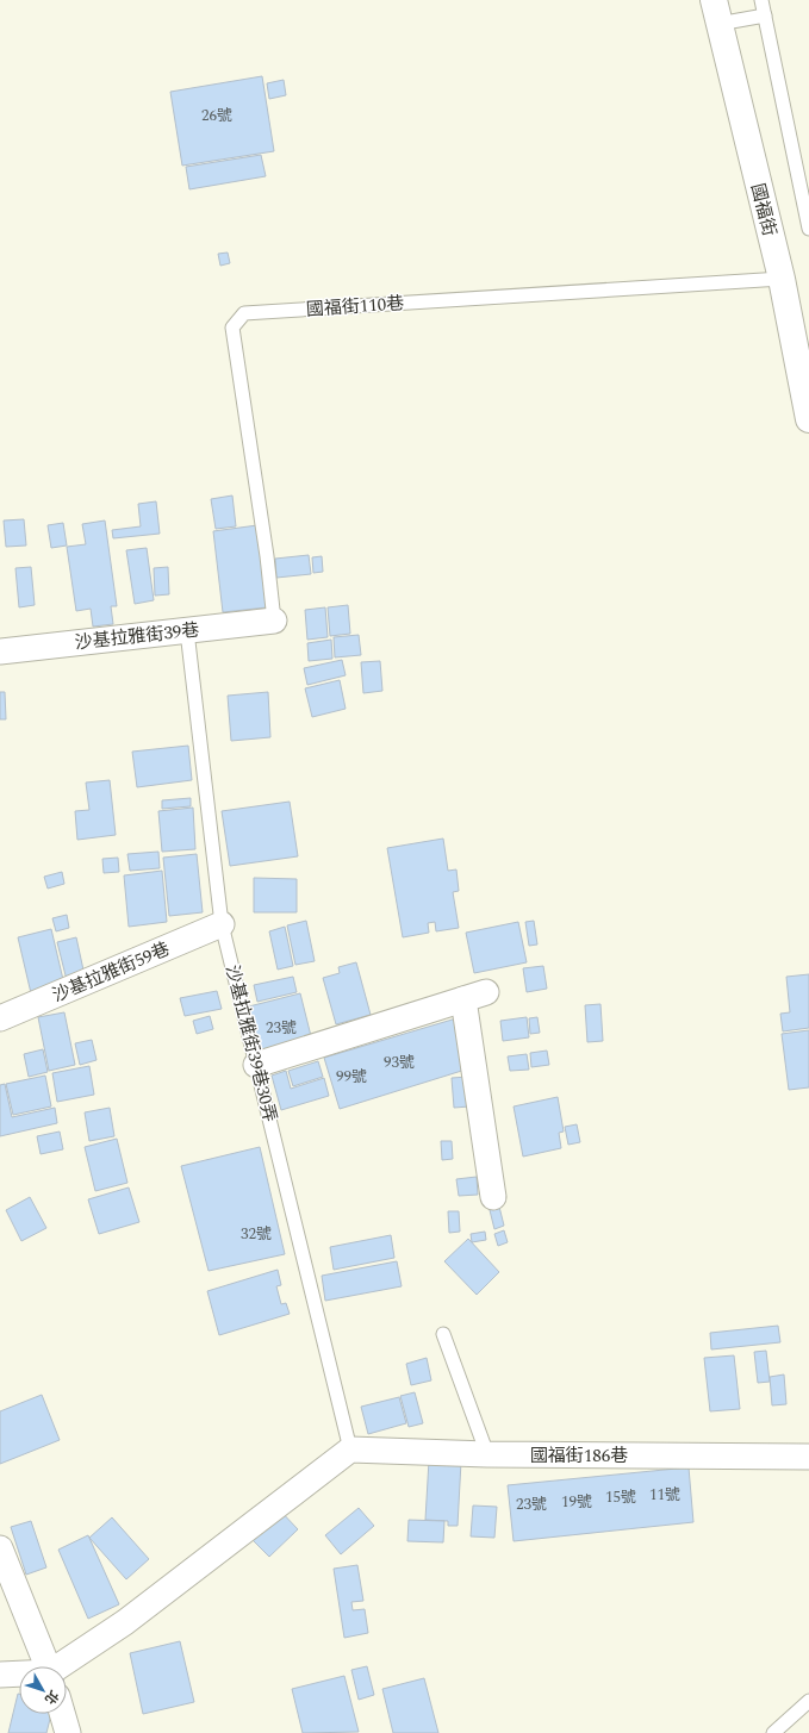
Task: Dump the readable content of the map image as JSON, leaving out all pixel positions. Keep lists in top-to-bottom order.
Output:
{
  "streets": {
    "street": [
      "國福街",
      "沙基拉雅街39巷",
      "沙基拉雅街59巷",
      "國福街186巷"
    ],
    "lane": ["國福街110巷", "沙基拉雅街39巷30弄"]
  },
  "crossings": [
    ["國福街", "國福街110巷"],
    ["國福街110巷", "沙基拉雅街39巷"],
    ["沙基拉雅街39巷", "沙基拉雅街39巷30弄"],
    ["沙基拉雅街59巷", "沙基拉雅街39巷30弄"],
    ["沙基拉雅街39巷30弄", "國福街186巷"]
  ],
  "house_numbers": [
    "26號",
    "23號",
    "93號",
    "99號",
    "32號",
    "11號",
    "15號",
    "19號",
    "23號"
  ],
  "north": "bottom right"
}
